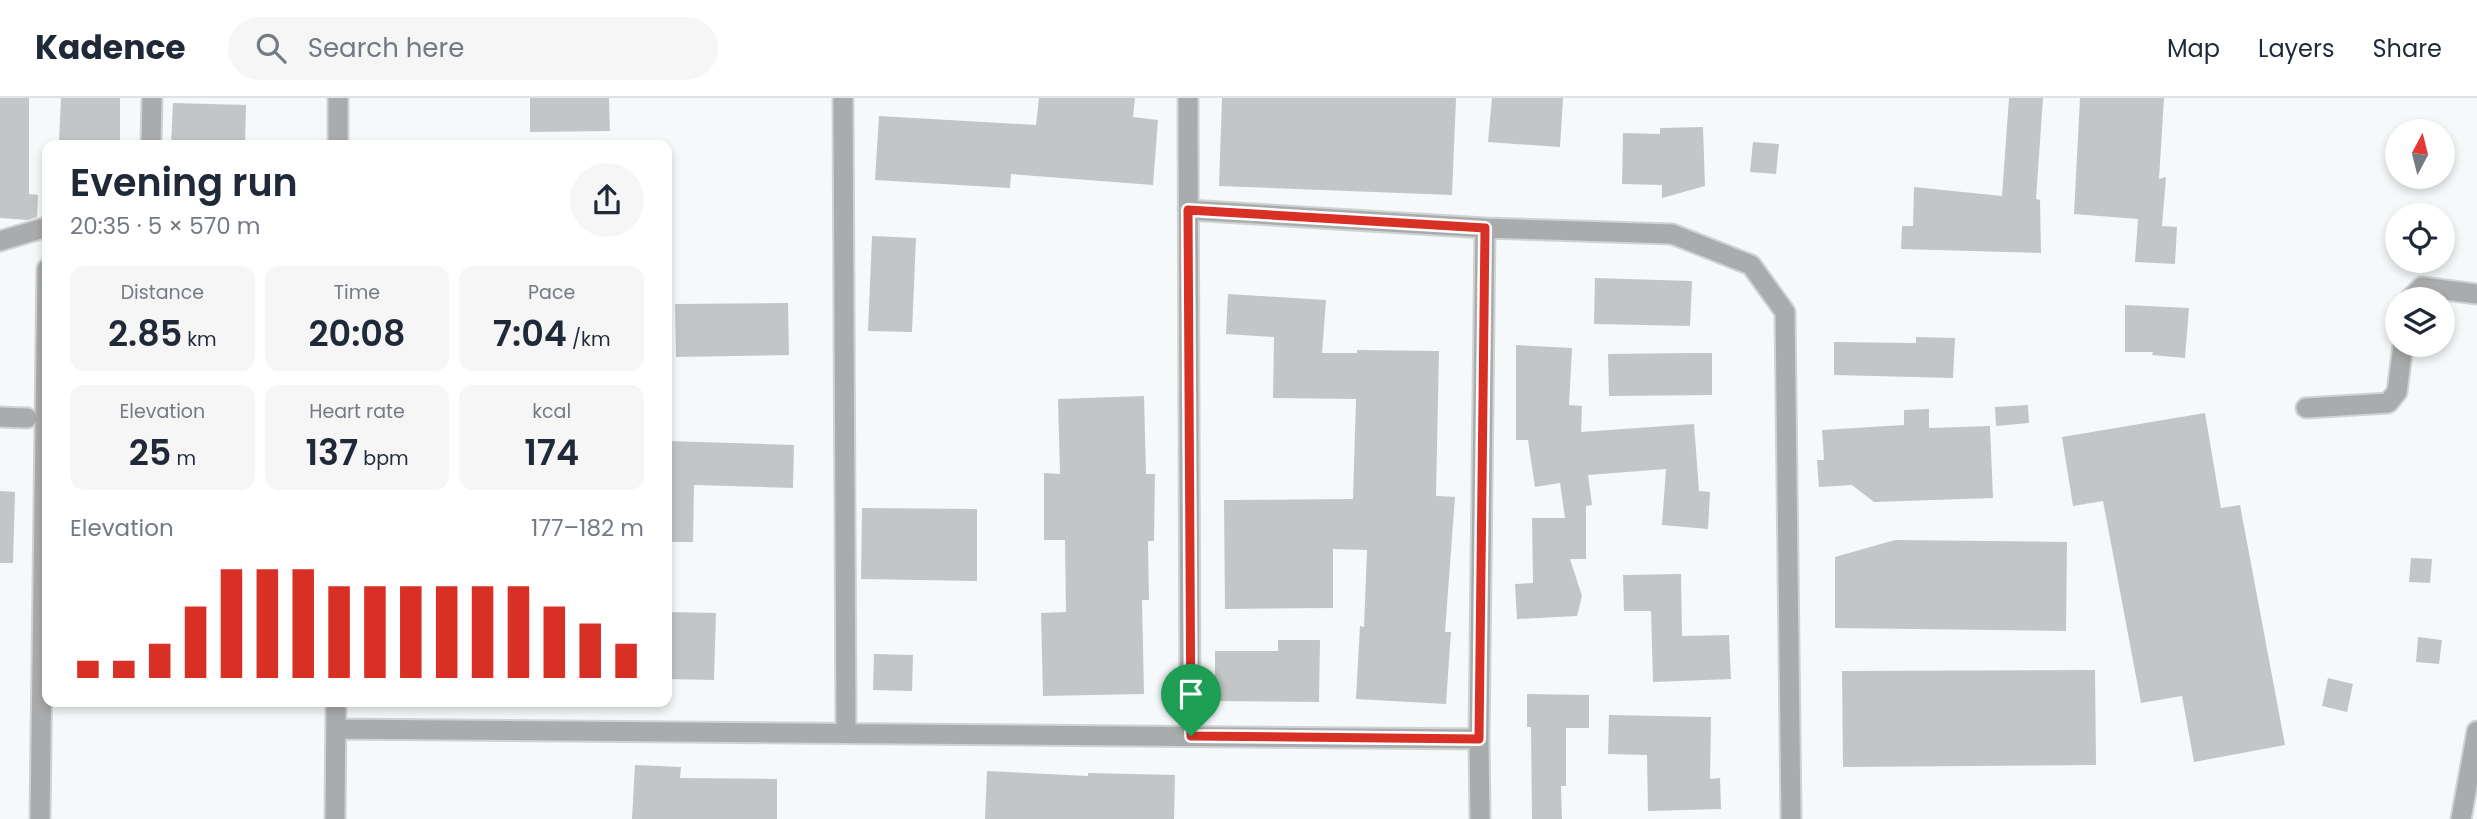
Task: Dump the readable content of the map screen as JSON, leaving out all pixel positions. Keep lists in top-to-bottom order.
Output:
{
  "north": "top",
  "page": {
    "header": "Kadence",
    "search": "Search here",
    "nav": ["Map", "Layers", "Share"],
    "heading": ["Evening run", "20:35 · 5 × 570 m"],
    "stats": [
      ["Distance", "2.85 km"],
      ["Time", "20:08"],
      ["Pace", "7:04 /km"],
      ["Elevation", "25 m"],
      ["Heart rate", "137 bpm"],
      ["kcal", "174"]
    ],
    "chart": ["Elevation", "177–182 m"]
  }
}
